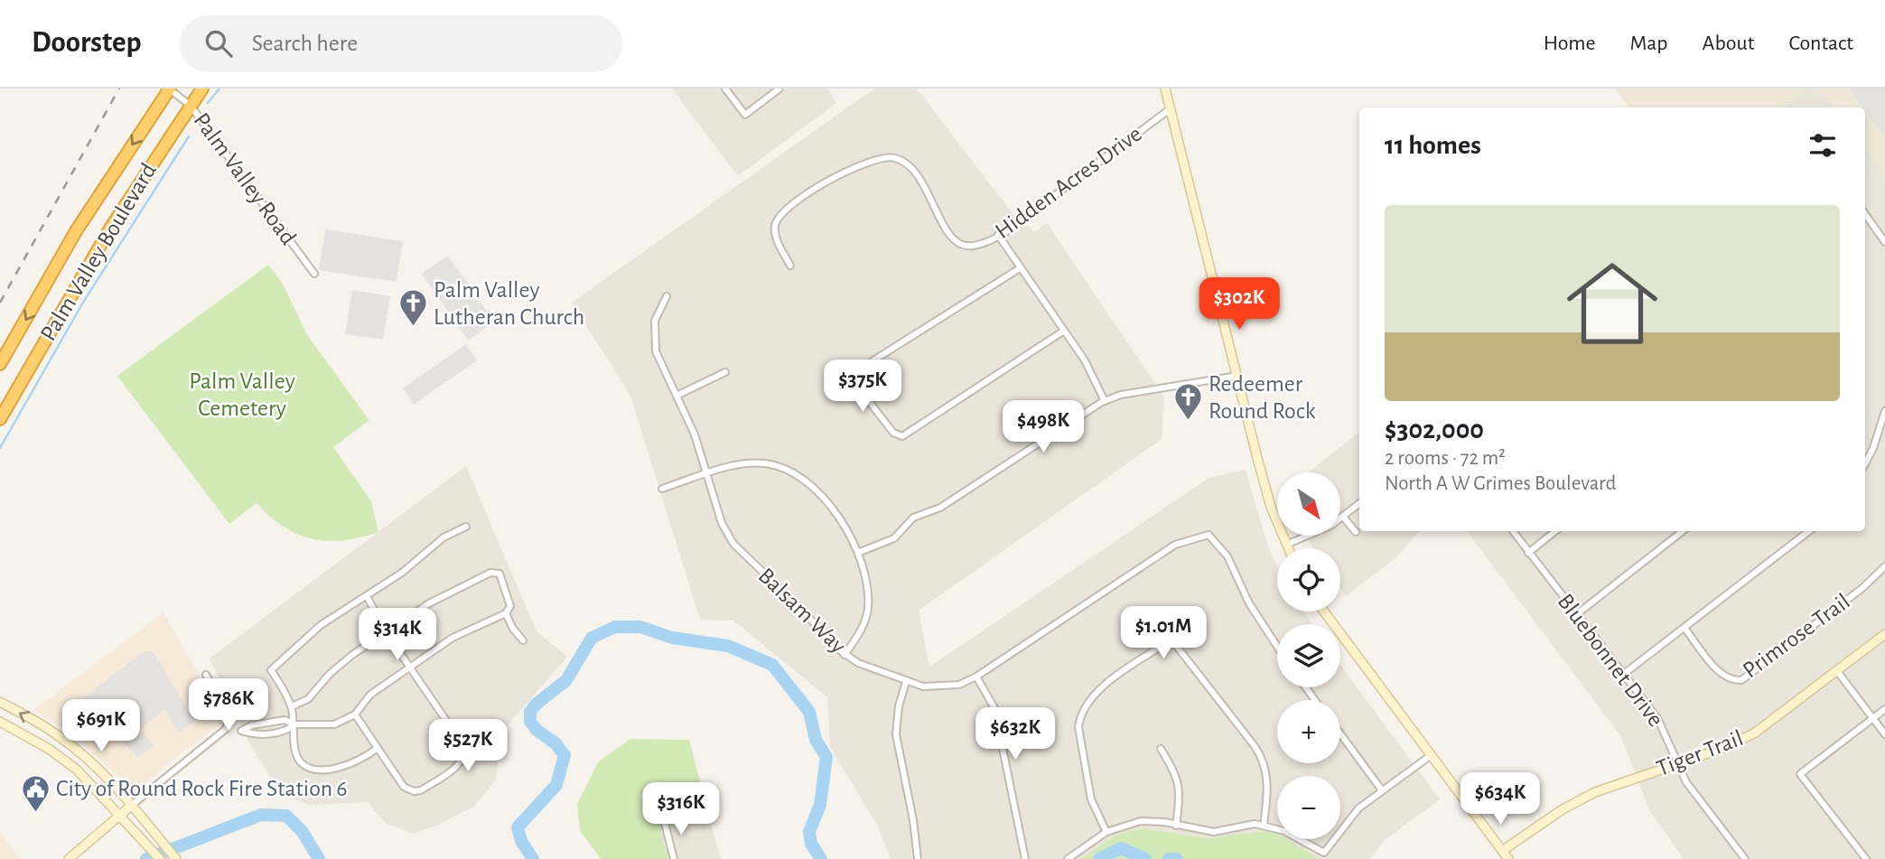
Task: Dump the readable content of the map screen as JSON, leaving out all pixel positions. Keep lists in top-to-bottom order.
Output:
{
  "streets": {
    "highway": ["Palm Valley Boulevard"],
    "main road": ["Tiger Trail"],
    "street": [
      "Palm Valley Road",
      "Hidden Acres Drive",
      "Balsam Way",
      "Primrose Trail",
      "Bluebonnet Drive"
    ]
  },
  "crossings": [
    ["Palm Valley Road", "Palm Valley Boulevard"],
    ["Bluebonnet Drive", "Tiger Trail"]
  ],
  "parks": ["Palm Valley Cemetery"],
  "places": {
    "church": ["Palm Valley Lutheran Church", "Redeemer Round Rock"],
    "public building": ["City of Round Rock Fire Station 6"]
  },
  "north": "bottom right",
  "page": {
    "header": "Doorstep",
    "search": "Search here",
    "nav": [
      "Home",
      "Map",
      "About",
      "Contact"
    ],
    "heading": "11 homes",
    "list": [
      {
        "name": "$302,000",
        "note": "2 rooms · 72 m² · North A W Grimes Boulevard"
      }
    ],
    "price": [
      "$302K",
      "$375K",
      "$498K",
      "$1.01M",
      "$314K",
      "$786K",
      "$691K",
      "$632K",
      "$527K",
      "$634K",
      "$316K"
    ],
    "map_buttons": ["+", "−"]
  }
}
